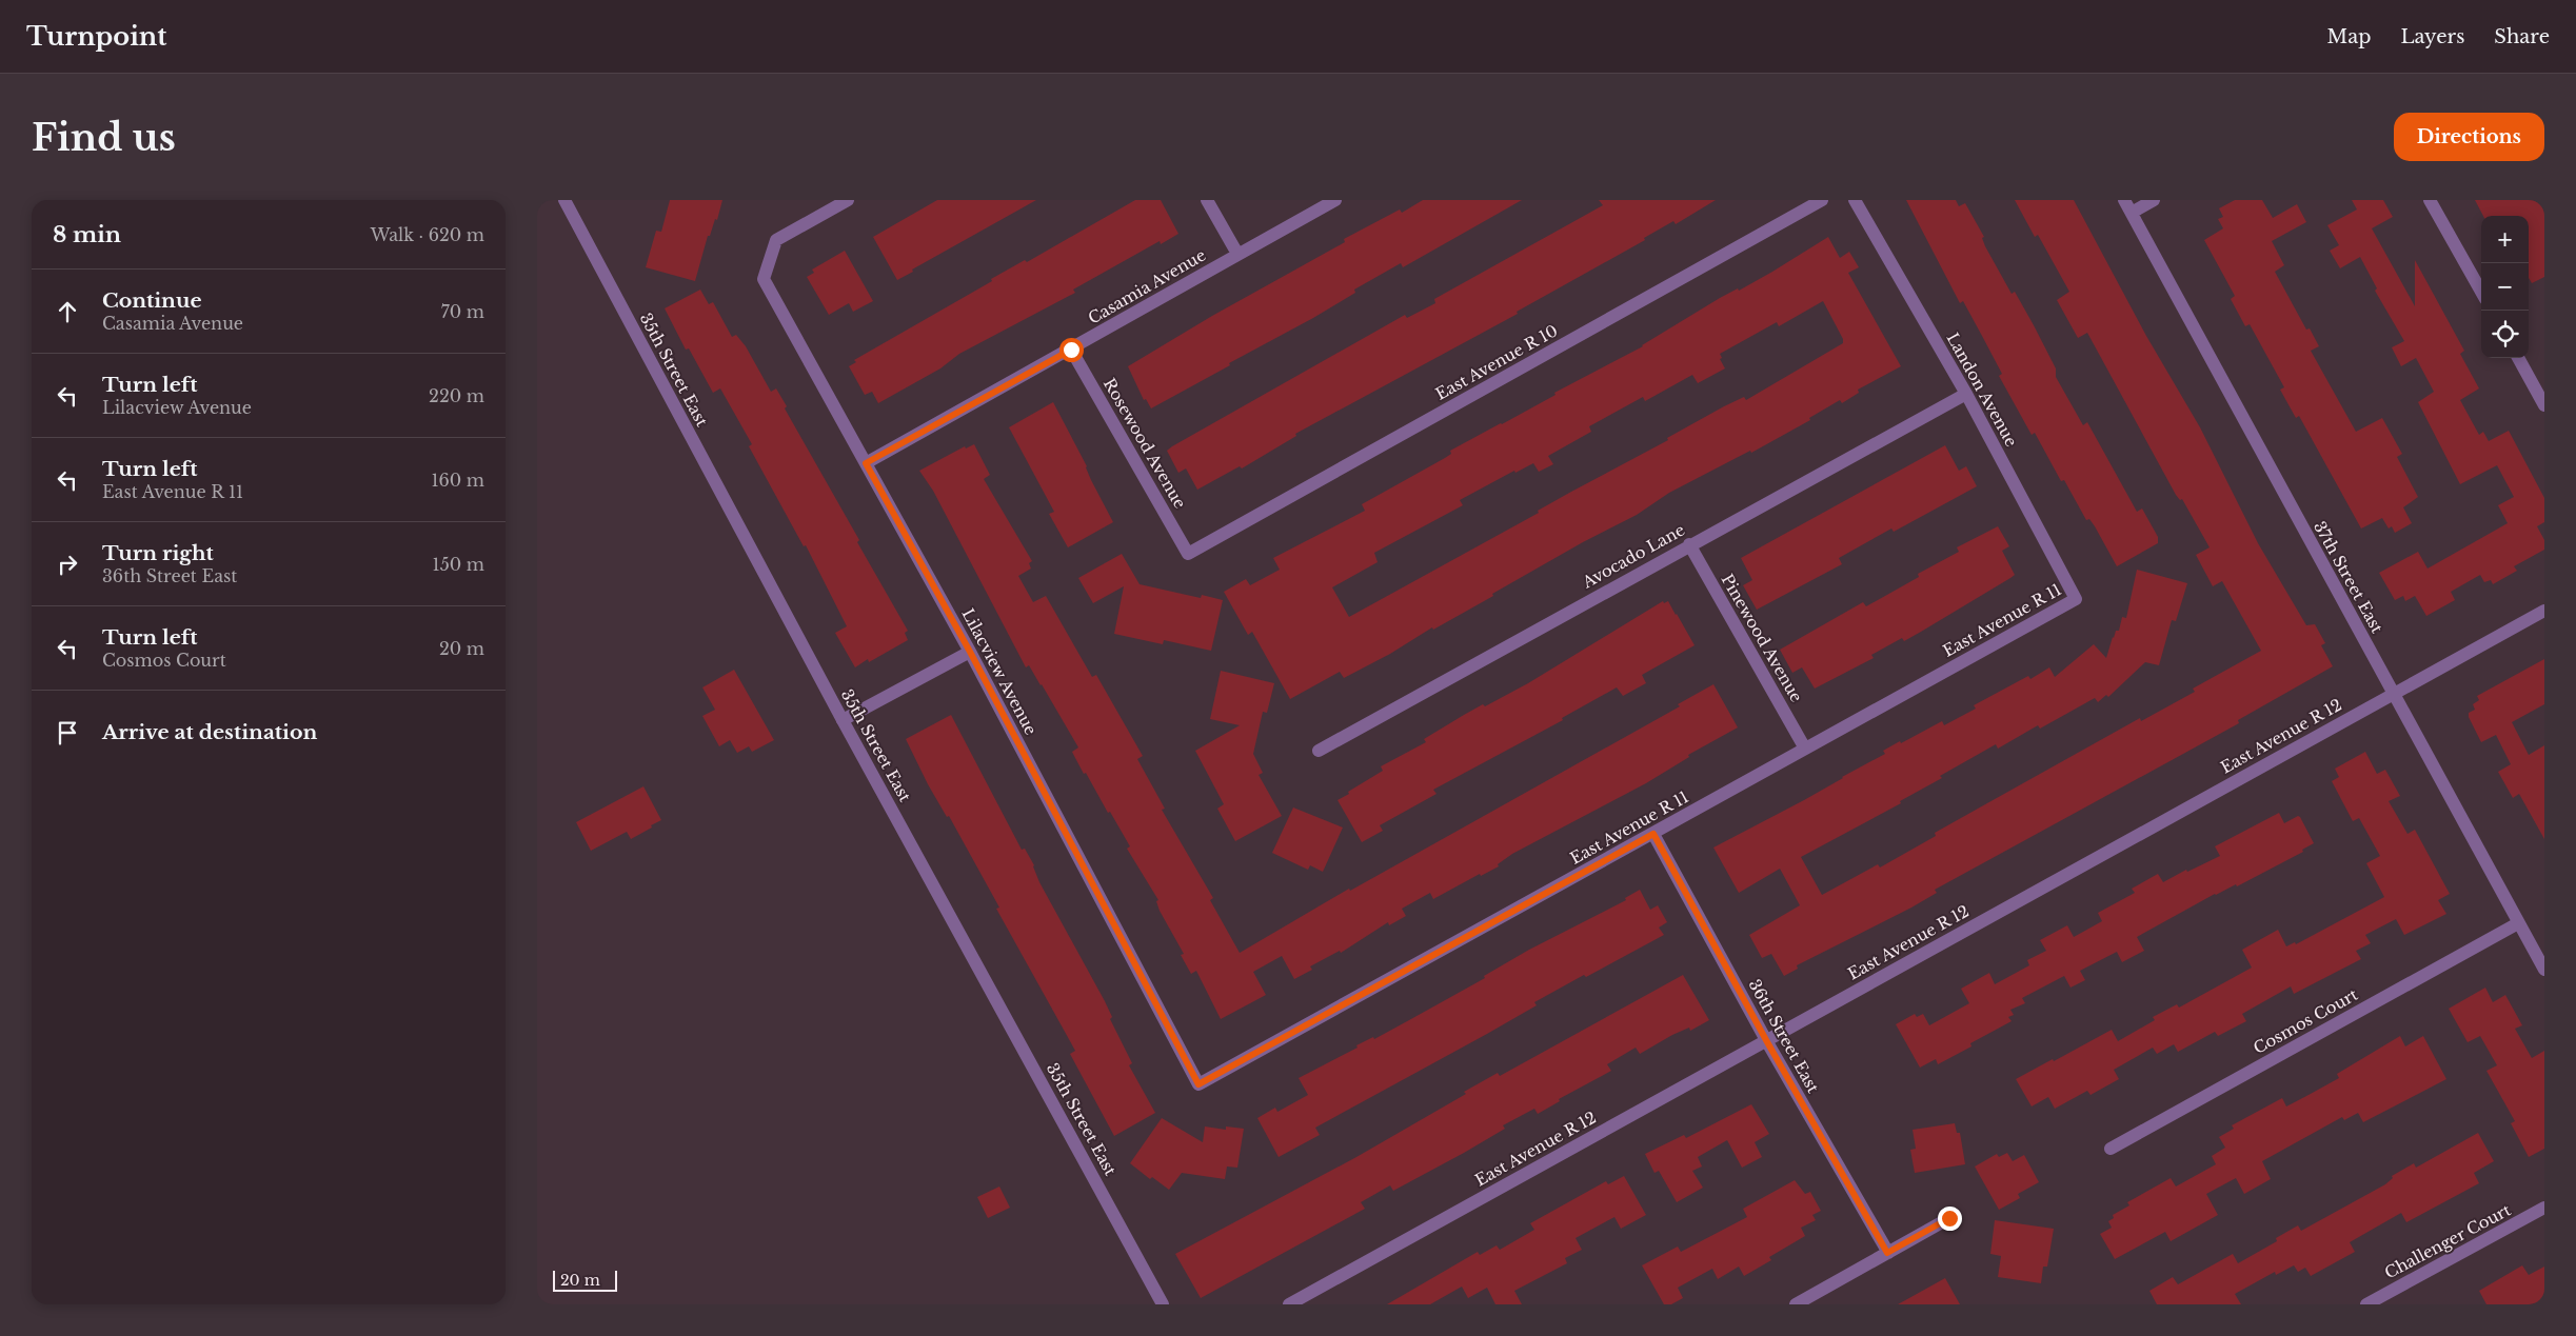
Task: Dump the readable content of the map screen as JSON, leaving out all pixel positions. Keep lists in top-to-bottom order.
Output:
{
  "streets": {
    "street": [
      "Casamia Avenue",
      "East Avenue R 10",
      "35th Street East",
      "Landon Avenue",
      "Rosewood Avenue",
      "Avocado Lane",
      "37th Street East",
      "East Avenue R 11",
      "Pinewood Avenue",
      "Lilacview Avenue",
      "East Avenue R 12",
      "Cosmos Court",
      "36th Street East",
      "Challenger Court"
    ]
  },
  "crossings": [
    ["Casamia Avenue", "Rosewood Avenue"],
    ["Casamia Avenue", "Lilacview Avenue"],
    ["East Avenue R 10", "Rosewood Avenue"],
    ["Landon Avenue", "Avocado Lane"],
    ["Landon Avenue", "East Avenue R 11"],
    ["Avocado Lane", "Pinewood Avenue"],
    ["37th Street East", "East Avenue R 12"],
    ["37th Street East", "Cosmos Court"],
    ["East Avenue R 11", "Pinewood Avenue"],
    ["East Avenue R 11", "Lilacview Avenue"],
    ["East Avenue R 11", "36th Street East"],
    ["East Avenue R 12", "36th Street East"]
  ],
  "scale_bar": "20 m",
  "page": {
    "header": "Turnpoint",
    "nav": ["Map", "Layers", "Share"],
    "buttons": "Directions",
    "title": "Find us",
    "heading": ["8 min", "Walk · 620 m"],
    "map_buttons": ["+", "−"],
    "list": [
      ["Continue", "Casamia Avenue", "70 m"],
      ["Turn left", "Lilacview Avenue", "220 m"],
      ["Turn left", "East Avenue R 11", "160 m"],
      ["Turn right", "36th Street East", "150 m"],
      ["Turn left", "Cosmos Court", "20 m"],
      "Arrive at destination"
    ],
    "scale": "20 m"
  }
}
